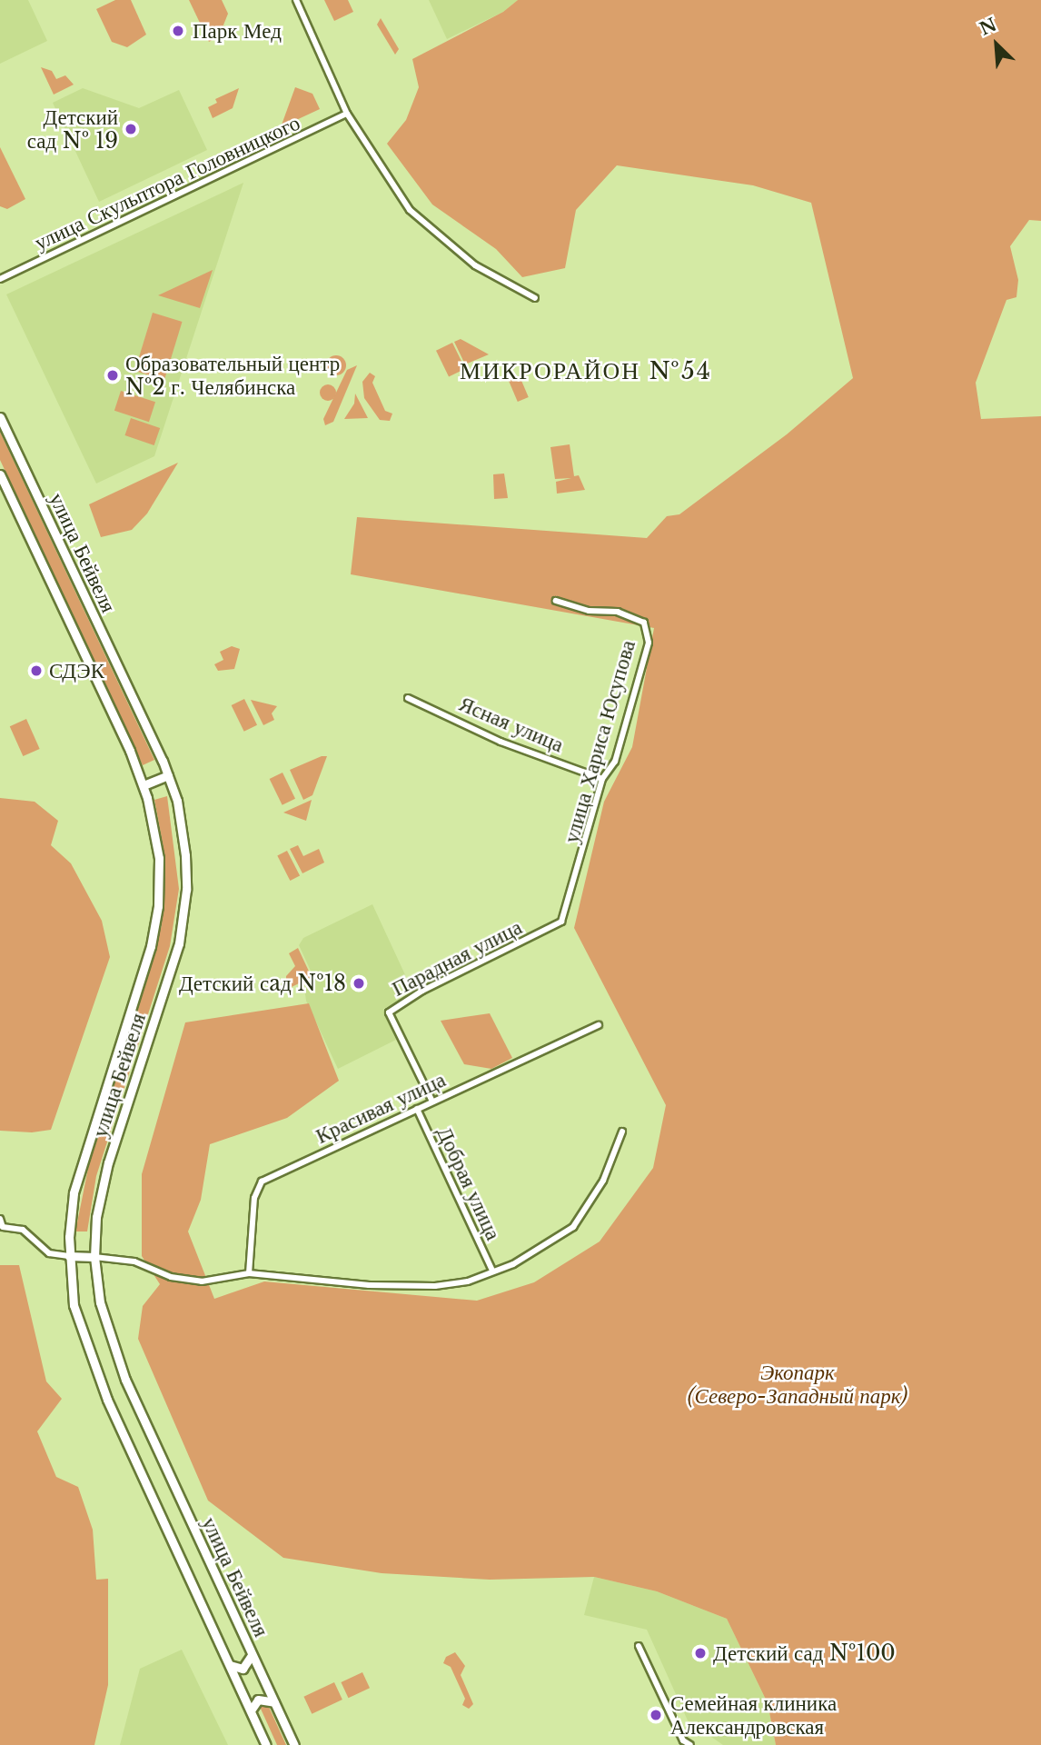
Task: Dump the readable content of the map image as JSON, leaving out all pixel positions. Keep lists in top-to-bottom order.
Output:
{
  "streets": {
    "main road": ["улица Бейвеля"],
    "street": [
      "улица Скульптора Головницкого",
      "Ясная улица",
      "улица Хариса Юсупова",
      "Парадная улица",
      "Красивая улица",
      "Добрая улица"
    ]
  },
  "crossings": [
    ["Ясная улица", "улица Хариса Юсупова"],
    ["улица Хариса Юсупова", "Парадная улица"],
    ["Парадная улица", "Красивая улица"],
    ["Красивая улица", "Добрая улица"]
  ],
  "districts": ["МИКРОРАЙОН №54"],
  "parks": ["Экопарк (Северо-Западный парк)"],
  "places": [
    "Парк Мед",
    "Детский сад № 19",
    "Образовательный центр №2 г. Челябинска",
    "СДЭК",
    "Детский сaд №18",
    "Детский сад №100",
    "Семейная клиника Александровская"
  ],
  "north": "top left"
}
